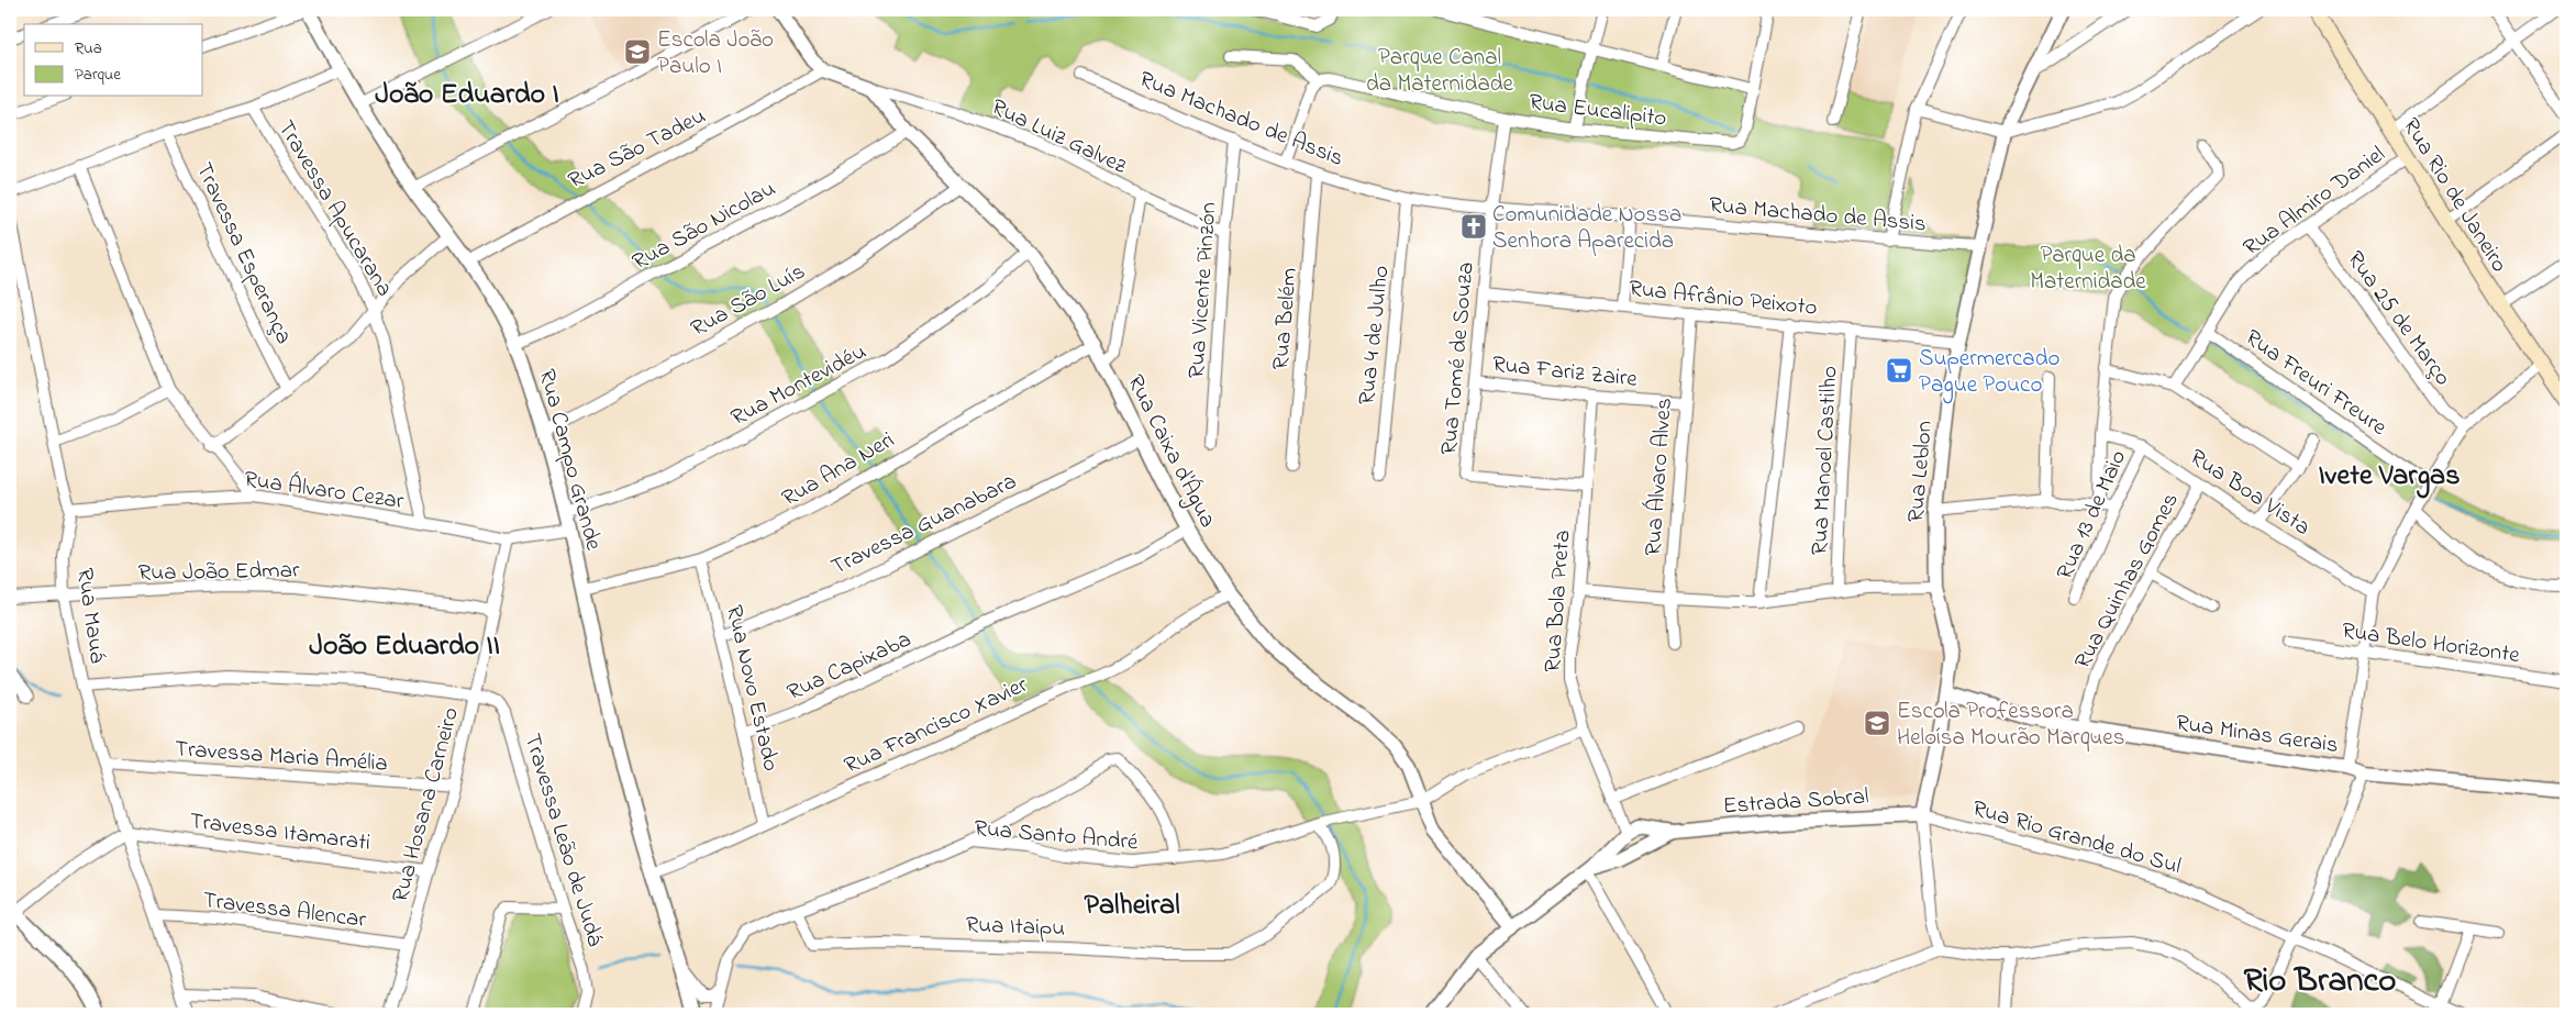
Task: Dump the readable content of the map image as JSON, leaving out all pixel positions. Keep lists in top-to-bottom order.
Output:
{
  "streets": {
    "main road": ["Rua Rio de Janeiro"],
    "street": [
      "Rua Eucalipito",
      "Rua Machado de Assis",
      "Rua Luiz Galvez",
      "Rua São Tadeu",
      "Rua Almiro Daniel",
      "Travessa Apucarana",
      "Rua São Nicolau",
      "Travessa Esperança",
      "Rua Vicente Pinzón",
      "Rua Afrânio Peixoto",
      "Rua São Luís",
      "Rua 25 de Março",
      "Rua Belém",
      "Rua 4 de Julho",
      "Rua Tomé de Souza",
      "Rua Fariz Zaire",
      "Rua Freuri Freure",
      "Rua Montevidéu",
      "Rua Caixa d'Água",
      "Rua Campo Grande",
      "Rua Manoel Castilho",
      "Rua Ana Neri",
      "Rua Leblon",
      "Rua Álvaro Alves",
      "Rua Álvaro Cezar",
      "Rua Boa Vista",
      "Rua 13 de Maio",
      "Travessa Guanabara",
      "Rua João Edmar",
      "Rua Quinhas Gomes",
      "Rua Bola Preta",
      "Rua Mauá",
      "Rua Belo Horizonte",
      "Rua Capixaba",
      "Rua Novo Estado",
      "Rua Francisco Xavier",
      "Rua Minas Gerais",
      "Travessa Maria Amélia",
      "Estrada Sobral",
      "Rua Hosana Carneiro",
      "Travessa Itamarati",
      "Rua Santo André",
      "Rua Rio Grande do Sul",
      "Travessa Leão de Judá",
      "Travessa Alencar",
      "Rua Itaipu"
    ]
  },
  "crossings": [
    ["Rua Eucalipito", "Rua Tomé de Souza"],
    ["Rua Machado de Assis", "Rua Vicente Pinzón"],
    ["Rua Machado de Assis", "Rua Belém"],
    ["Rua Machado de Assis", "Rua 4 de Julho"],
    ["Rua Machado de Assis", "Rua Tomé de Souza"],
    ["Rua Machado de Assis", "Rua Leblon"],
    ["Rua Luiz Galvez", "Rua Vicente Pinzón"],
    ["Rua Luiz Galvez", "Rua Caixa d'Água"],
    ["Rua São Tadeu", "Rua Campo Grande"],
    ["Rua Rio de Janeiro", "Rua Almiro Daniel"],
    ["Rua Almiro Daniel", "Rua 25 de Março"],
    ["Rua Almiro Daniel", "Rua Freuri Freure"],
    ["Travessa Apucarana", "Rua Álvaro Cezar"],
    ["Rua São Nicolau", "Rua Caixa d'Água"],
    ["Rua São Nicolau", "Rua Campo Grande"],
    ["Rua Afrânio Peixoto", "Rua Tomé de Souza"],
    ["Rua Afrânio Peixoto", "Rua Manoel Castilho"],
    ["Rua Afrânio Peixoto", "Rua Leblon"],
    ["Rua Afrânio Peixoto", "Rua Álvaro Alves"],
    ["Rua São Luís", "Rua Caixa d'Água"],
    ["Rua São Luís", "Rua Campo Grande"],
    ["Rua Tomé de Souza", "Rua Fariz Zaire"],
    ["Rua Tomé de Souza", "Rua Bola Preta"],
    ["Rua Fariz Zaire", "Rua Álvaro Alves"],
    ["Rua Fariz Zaire", "Rua Bola Preta"],
    ["Rua Montevidéu", "Rua Caixa d'Água"],
    ["Rua Montevidéu", "Rua Campo Grande"],
    ["Rua Caixa d'Água", "Rua Ana Neri"],
    ["Rua Caixa d'Água", "Travessa Guanabara"],
    ["Rua Caixa d'Água", "Rua Capixaba"],
    ["Rua Caixa d'Água", "Rua Francisco Xavier"],
    ["Rua Caixa d'Água", "Estrada Sobral"],
    ["Rua Caixa d'Água", "Rua Santo André"],
    ["Rua Campo Grande", "Rua Ana Neri"],
    ["Rua Campo Grande", "Rua Álvaro Cezar"],
    ["Rua Campo Grande", "Rua Francisco Xavier"],
    ["Rua Ana Neri", "Rua Novo Estado"],
    ["Rua Leblon", "Rua Minas Gerais"],
    ["Rua Leblon", "Estrada Sobral"],
    ["Rua Leblon", "Rua Rio Grande do Sul"],
    ["Rua Álvaro Cezar", "Rua Mauá"],
    ["Rua Álvaro Cezar", "Rua Hosana Carneiro"],
    ["Rua Boa Vista", "Rua 13 de Maio"],
    ["Rua Boa Vista", "Rua Quinhas Gomes"],
    ["Travessa Guanabara", "Rua Novo Estado"],
    ["Rua João Edmar", "Rua Mauá"],
    ["Rua João Edmar", "Rua Hosana Carneiro"],
    ["Rua Quinhas Gomes", "Rua Minas Gerais"],
    ["Rua Bola Preta", "Estrada Sobral"],
    ["Rua Bola Preta", "Rua Santo André"],
    ["Rua Mauá", "Travessa Maria Amélia"],
    ["Rua Mauá", "Travessa Itamarati"],
    ["Rua Mauá", "Travessa Leão de Judá"],
    ["Rua Mauá", "Travessa Alencar"],
    ["Rua Capixaba", "Rua Novo Estado"],
    ["Rua Novo Estado", "Rua Francisco Xavier"],
    ["Travessa Maria Amélia", "Rua Hosana Carneiro"],
    ["Estrada Sobral", "Rua Rio Grande do Sul"],
    ["Rua Hosana Carneiro", "Travessa Itamarati"],
    ["Rua Hosana Carneiro", "Travessa Leão de Judá"],
    ["Rua Hosana Carneiro", "Travessa Alencar"],
    ["Rua Santo André", "Rua Itaipu"]
  ],
  "districts": [
    "João Eduardo I",
    "Ivete Vargas",
    "João Eduardo II",
    "Palheiral",
    "Rio Branco"
  ],
  "parks": ["Parque Canal da Maternidade", "Parque da Maternidade"],
  "places": {
    "school or university": ["Escola João Paulo I", "Escola Professora Heloísa Mourão Marques"],
    "church": ["Comunidade Nossa Senhora Aparecida"],
    "supermarket": ["Supermercado Pague Pouco"]
  },
  "legend": ["Rua", "Parque"]
}
